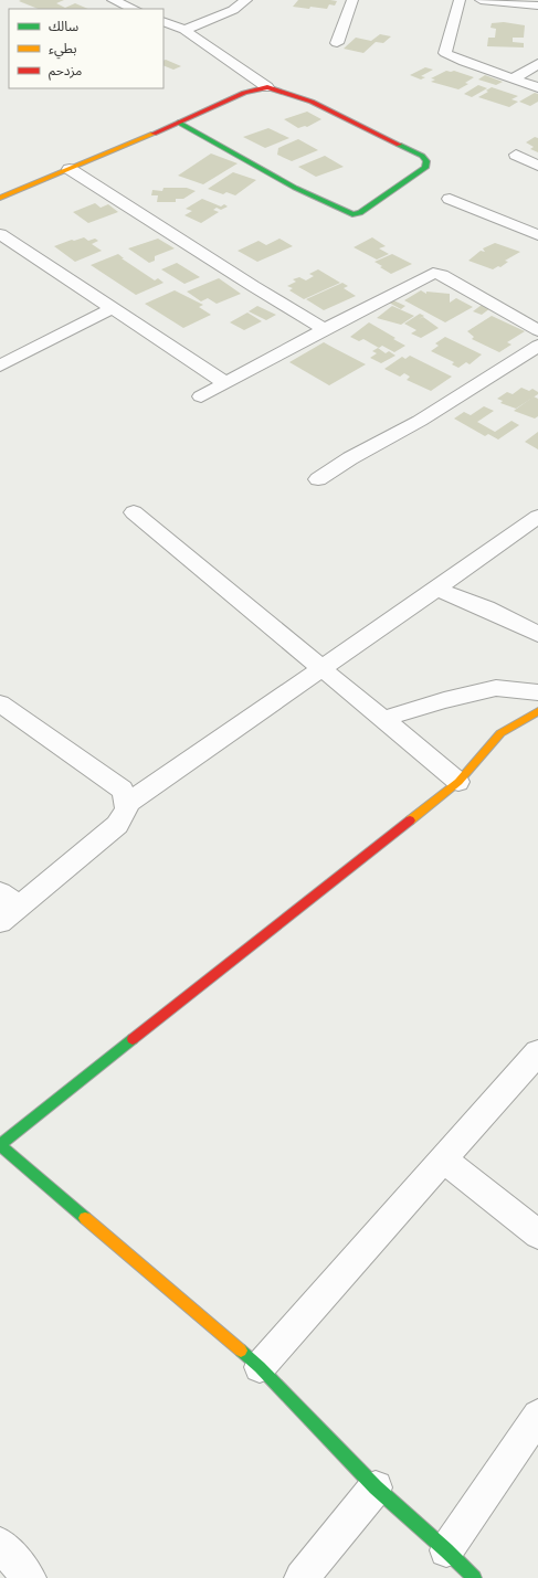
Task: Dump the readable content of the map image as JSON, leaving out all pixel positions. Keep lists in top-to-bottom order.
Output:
{
  "legend": ["سالك", "بطيء", "مزدحم"]
}
